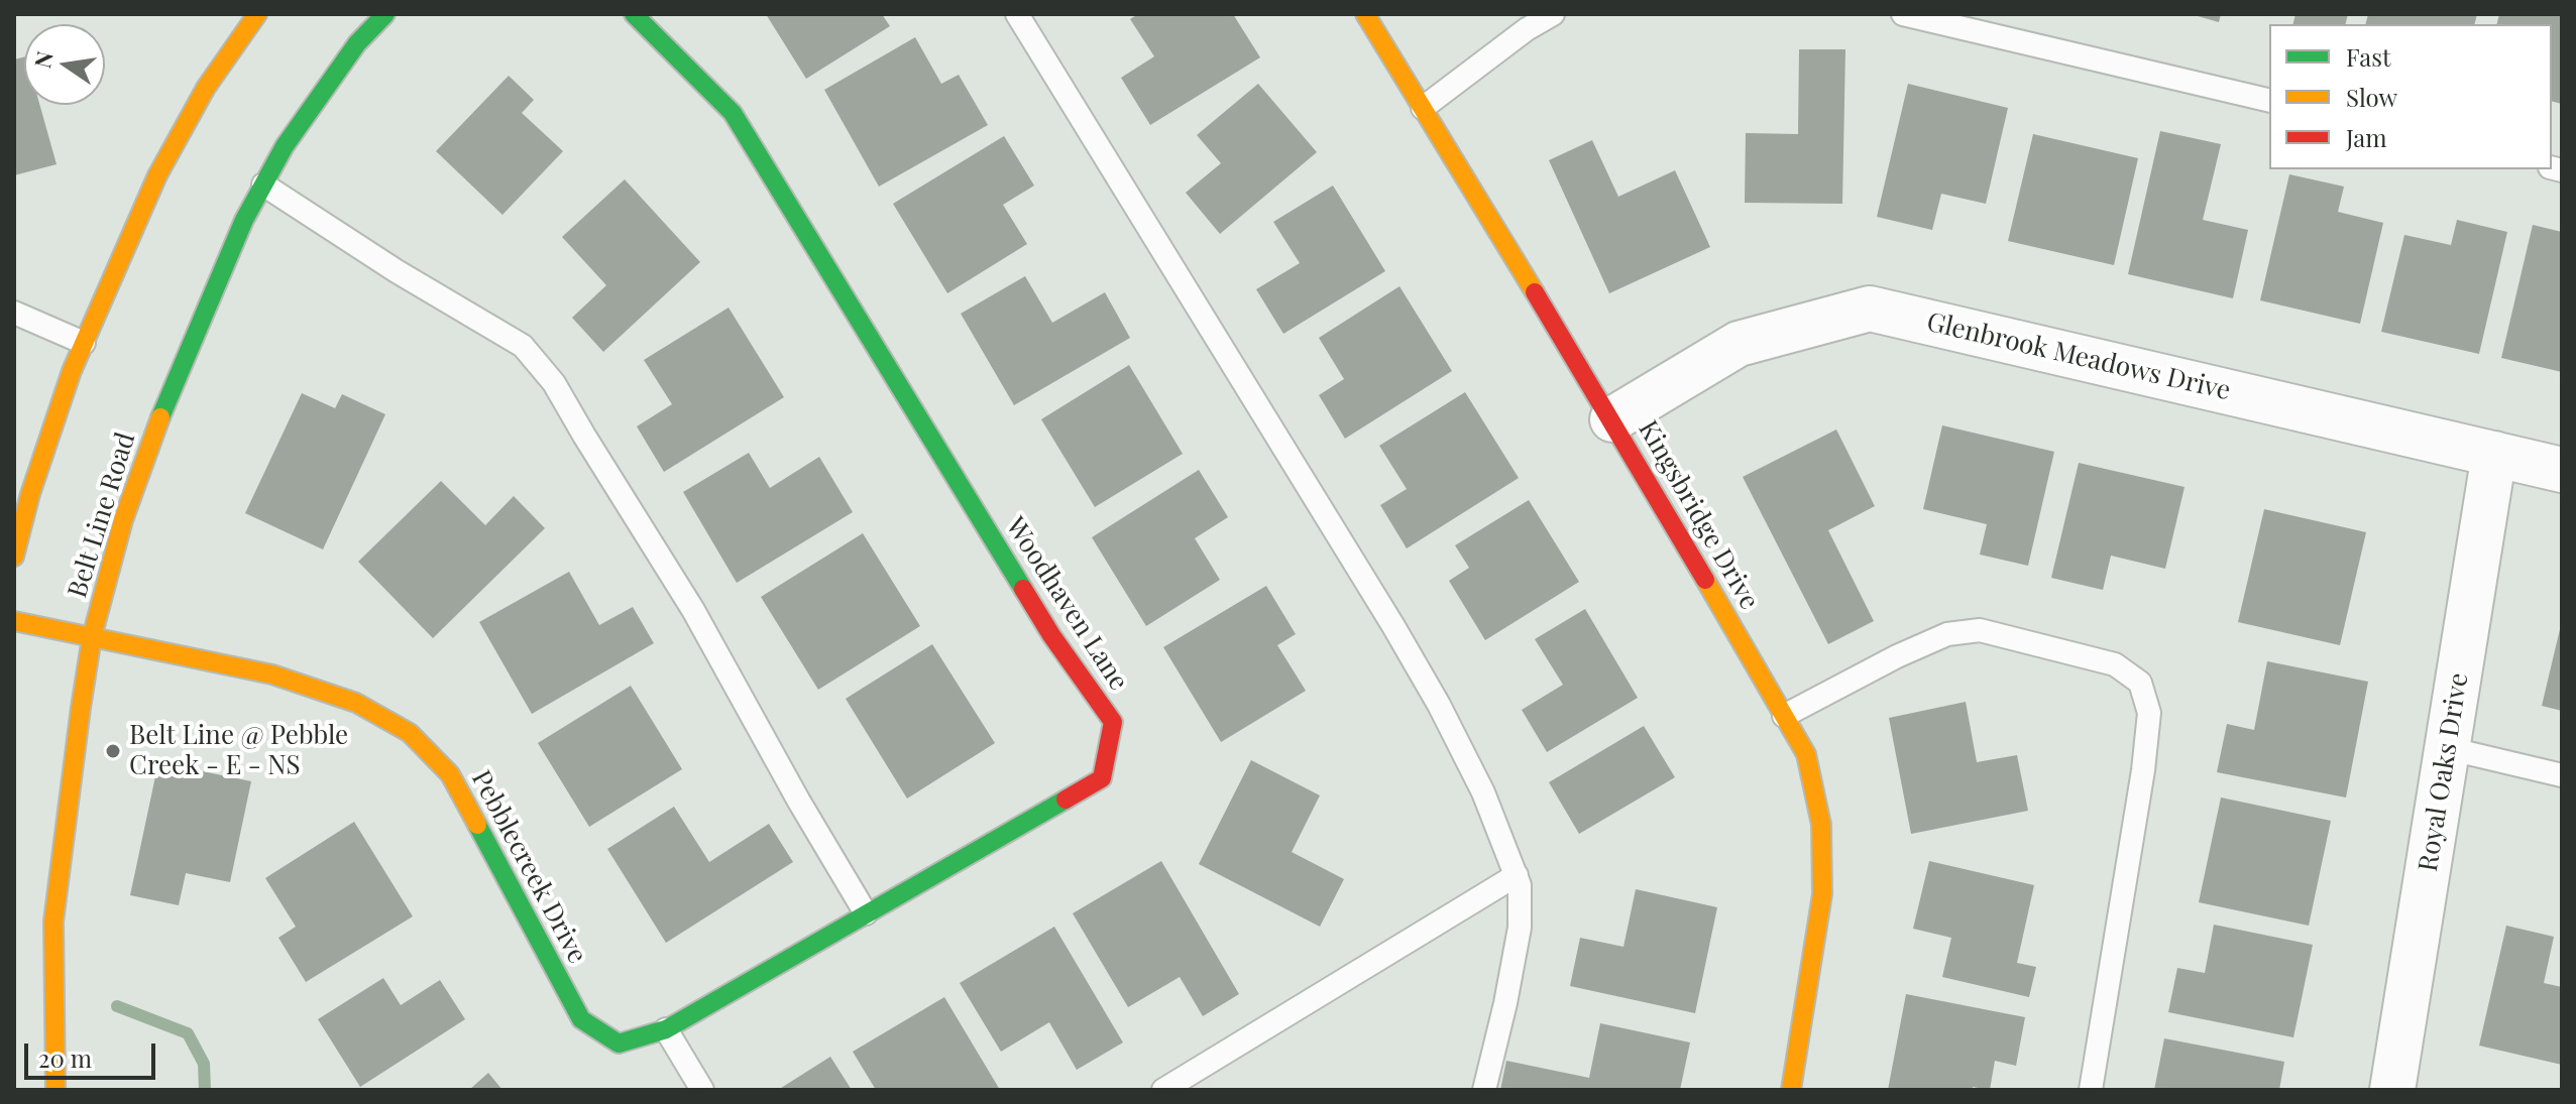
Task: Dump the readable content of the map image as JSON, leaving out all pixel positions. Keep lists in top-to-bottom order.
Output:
{
  "streets": {
    "street": [
      "Glenbrook Meadows Drive",
      "Belt Line Road",
      "Kingsbridge Drive",
      "Woodhaven Lane",
      "Royal Oaks Drive",
      "Pebblecreek Drive"
    ]
  },
  "crossings": [
    ["Glenbrook Meadows Drive", "Kingsbridge Drive"],
    ["Glenbrook Meadows Drive", "Royal Oaks Drive"],
    ["Belt Line Road", "Pebblecreek Drive"],
    ["Woodhaven Lane", "Pebblecreek Drive"]
  ],
  "places": ["Belt Line @ Pebble Creek - E - NS"],
  "legend": ["Fast", "Slow", "Jam"],
  "scale_bar": "20 m",
  "north": "left"
}
